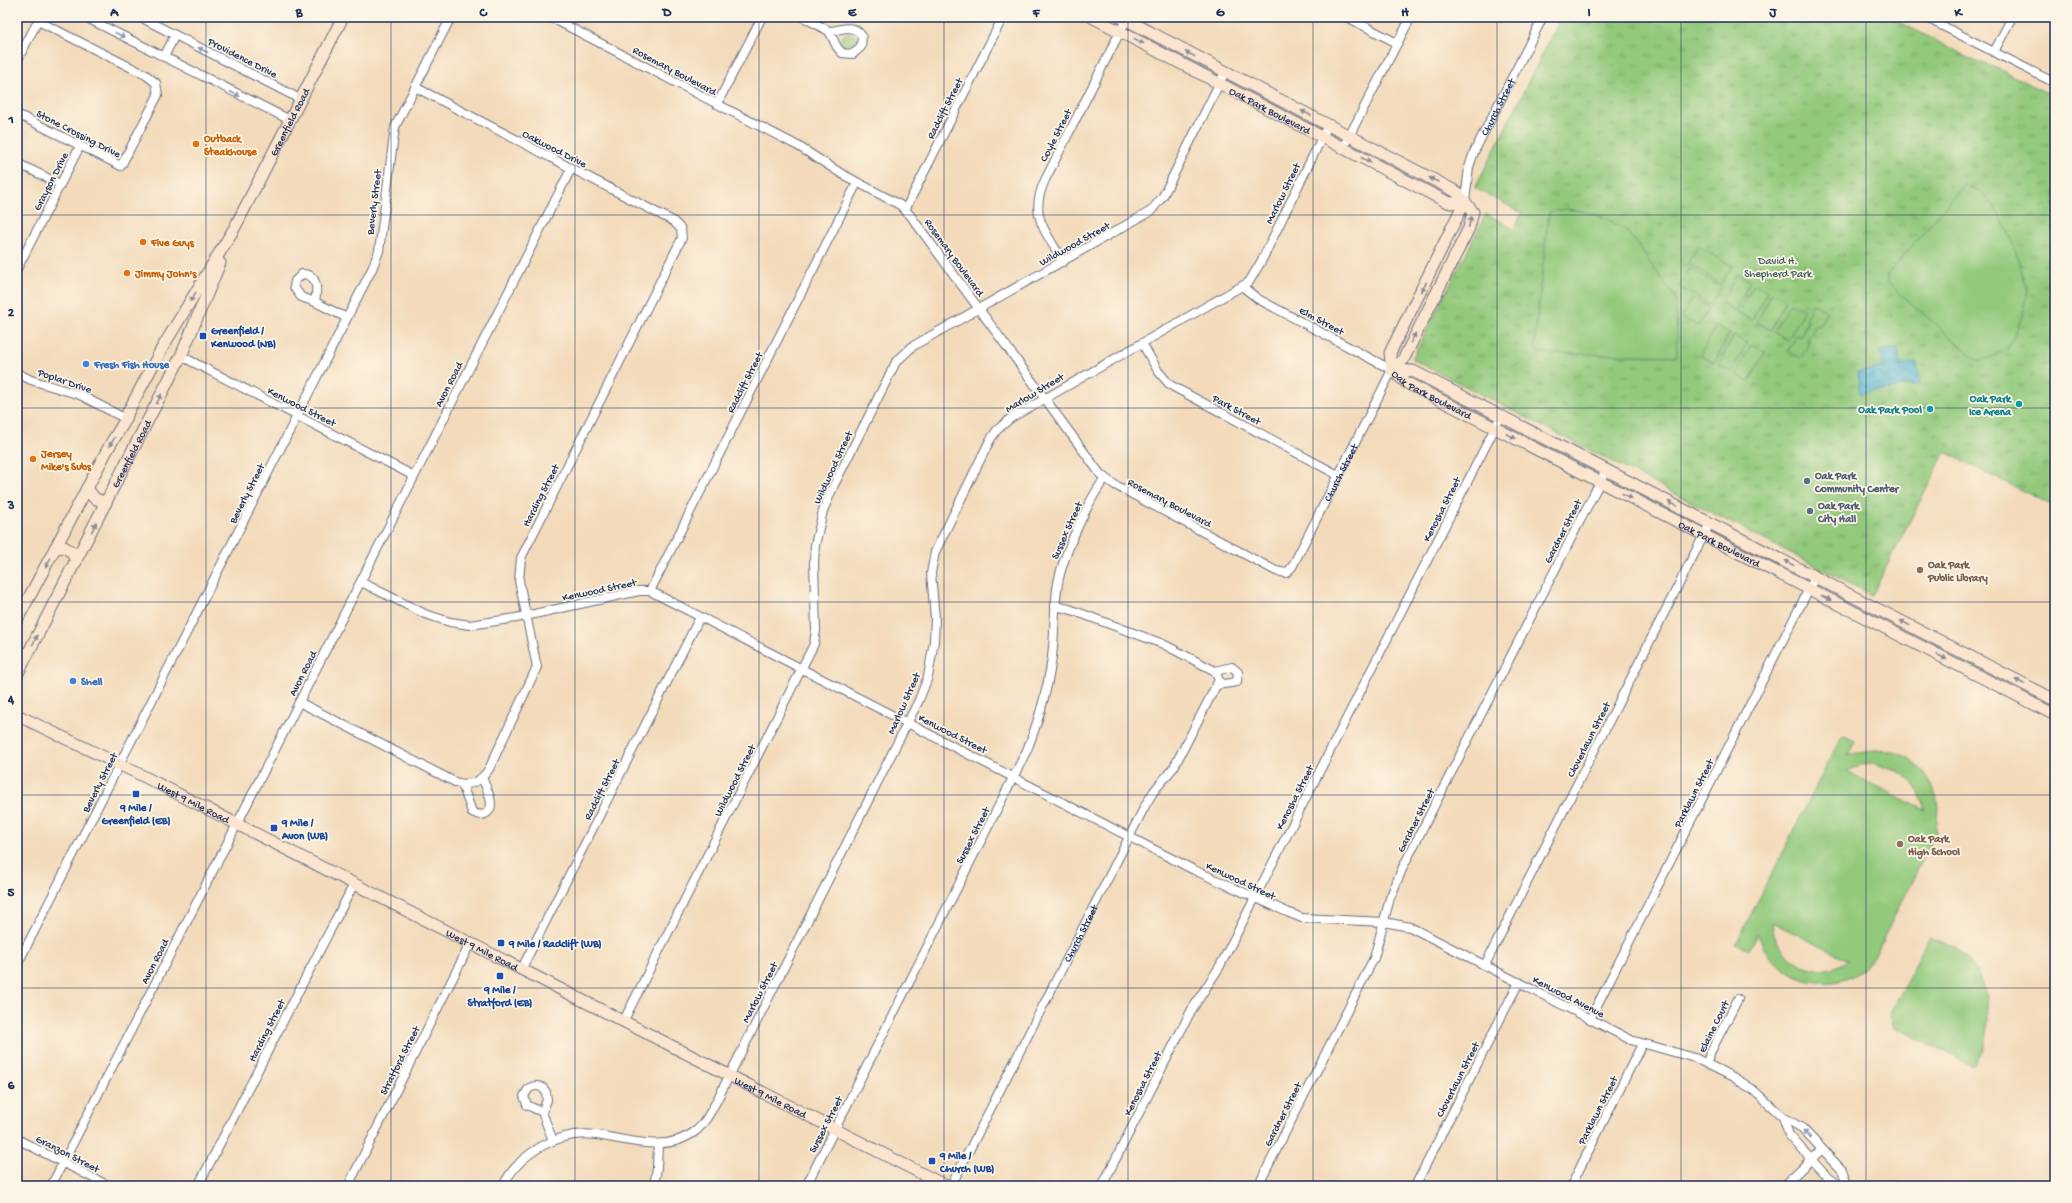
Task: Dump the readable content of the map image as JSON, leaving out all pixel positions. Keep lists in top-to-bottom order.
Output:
{
  "streets": {
    "street": [
      "Providence Drive",
      "Rosemary Boulevard",
      "Church Street",
      "Radclift Street",
      "Oak Park Boulevard",
      "Greenfield Road",
      "Stone Crossing Drive",
      "Coyle Street",
      "Oakwood Drive",
      "Grayson Drive",
      "Marlow Street",
      "Beverly Street",
      "Wildwood Street",
      "Elm Street",
      "Poplar Drive",
      "Avon Road",
      "Kenwood Street",
      "Park Street",
      "Harding Street",
      "Kenosha Street",
      "Sussex Street",
      "Gardner Street",
      "Cloverlawn Street",
      "Parklawn Street",
      "West 9 Mile Road",
      "Kenwood Avenue",
      "Elaine Court",
      "Stratford Street",
      "Granzon Street"
    ]
  },
  "crossings": [
    ["Providence Drive", "Greenfield Road"],
    ["Rosemary Boulevard", "Church Street"],
    ["Rosemary Boulevard", "Radclift Street"],
    ["Rosemary Boulevard", "Marlow Street"],
    ["Rosemary Boulevard", "Wildwood Street"],
    ["Rosemary Boulevard", "Sussex Street"],
    ["Church Street", "Oak Park Boulevard"],
    ["Church Street", "Elm Street"],
    ["Church Street", "Kenwood Street"],
    ["Church Street", "Park Street"],
    ["Radclift Street", "Kenwood Street"],
    ["Radclift Street", "West 9 Mile Road"],
    ["Oak Park Boulevard", "Coyle Street"],
    ["Oak Park Boulevard", "Marlow Street"],
    ["Oak Park Boulevard", "Wildwood Street"],
    ["Oak Park Boulevard", "Elm Street"],
    ["Oak Park Boulevard", "Kenosha Street"],
    ["Oak Park Boulevard", "Gardner Street"],
    ["Oak Park Boulevard", "Cloverlawn Street"],
    ["Oak Park Boulevard", "Parklawn Street"],
    ["Greenfield Road", "Poplar Drive"],
    ["Greenfield Road", "Kenwood Street"],
    ["Stone Crossing Drive", "Grayson Drive"],
    ["Coyle Street", "Wildwood Street"],
    ["Oakwood Drive", "Beverly Street"],
    ["Oakwood Drive", "Avon Road"],
    ["Oakwood Drive", "Harding Street"],
    ["Marlow Street", "Elm Street"],
    ["Marlow Street", "Kenwood Street"],
    ["Marlow Street", "Park Street"],
    ["Marlow Street", "West 9 Mile Road"],
    ["Beverly Street", "Kenwood Street"],
    ["Beverly Street", "West 9 Mile Road"],
    ["Wildwood Street", "Kenwood Street"],
    ["Wildwood Street", "West 9 Mile Road"],
    ["Avon Road", "Kenwood Street"],
    ["Avon Road", "West 9 Mile Road"],
    ["Avon Road", "Granzon Street"],
    ["Kenwood Street", "Harding Street"],
    ["Kenwood Street", "Kenosha Street"],
    ["Kenwood Street", "Sussex Street"],
    ["Kenwood Street", "Gardner Street"],
    ["Kenwood Street", "Cloverlawn Street"],
    ["Kenwood Street", "Kenwood Avenue"],
    ["Harding Street", "West 9 Mile Road"],
    ["Sussex Street", "West 9 Mile Road"],
    ["Cloverlawn Street", "Kenwood Avenue"],
    ["Parklawn Street", "Kenwood Avenue"],
    ["West 9 Mile Road", "Stratford Street"]
  ],
  "parks": ["David H. Shepherd Park"],
  "places": {
    "other": [
      "Outback Steakhouse",
      "Five Guys",
      "Jimmy John's",
      "Fresh Fish House",
      "Oak Park Ice Arena",
      "Oak Park Pool",
      "Jersey Mike's Subs",
      "Oak Park Community Center",
      "Oak Park City Hall",
      "Oak Park Public Library",
      "Shell",
      "Oak Park High School"
    ],
    "transit": [
      "Greenfield / Kenwood (NB)",
      "9 Mile / Greenfield (EB)",
      "9 Mile / Avon (WB)",
      "9 Mile / Radclift (WB)",
      "9 Mile / Stratford (EB)",
      "9 Mile / Church (WB)"
    ]
  },
  "grid": {
    "columns": [
      "A",
      "B",
      "C",
      "D",
      "E",
      "F",
      "G",
      "H",
      "I",
      "J",
      "K"
    ],
    "rows": [
      "1",
      "2",
      "3",
      "4",
      "5",
      "6"
    ]
  }
}
